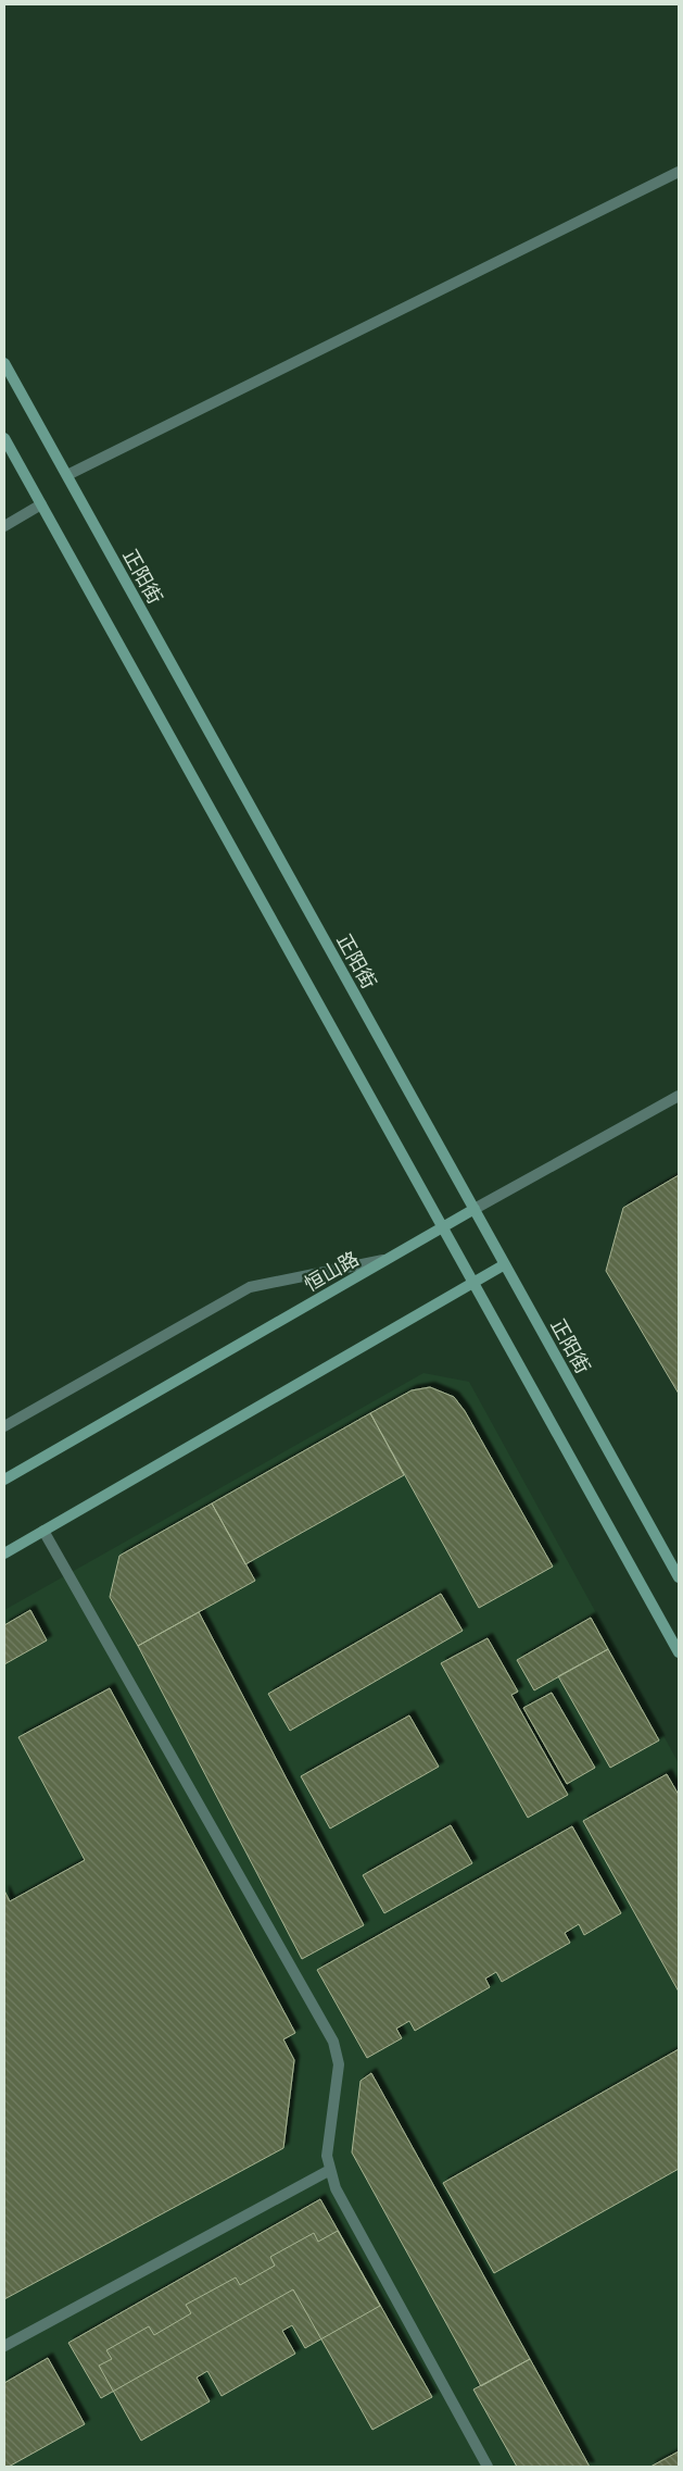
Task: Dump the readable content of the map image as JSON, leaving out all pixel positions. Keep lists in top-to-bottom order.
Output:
{
  "streets": {
    "main road": ["正阳街", "恒山路"]
  },
  "crossings": [
    ["正阳街", "恒山路"]
  ]
}
